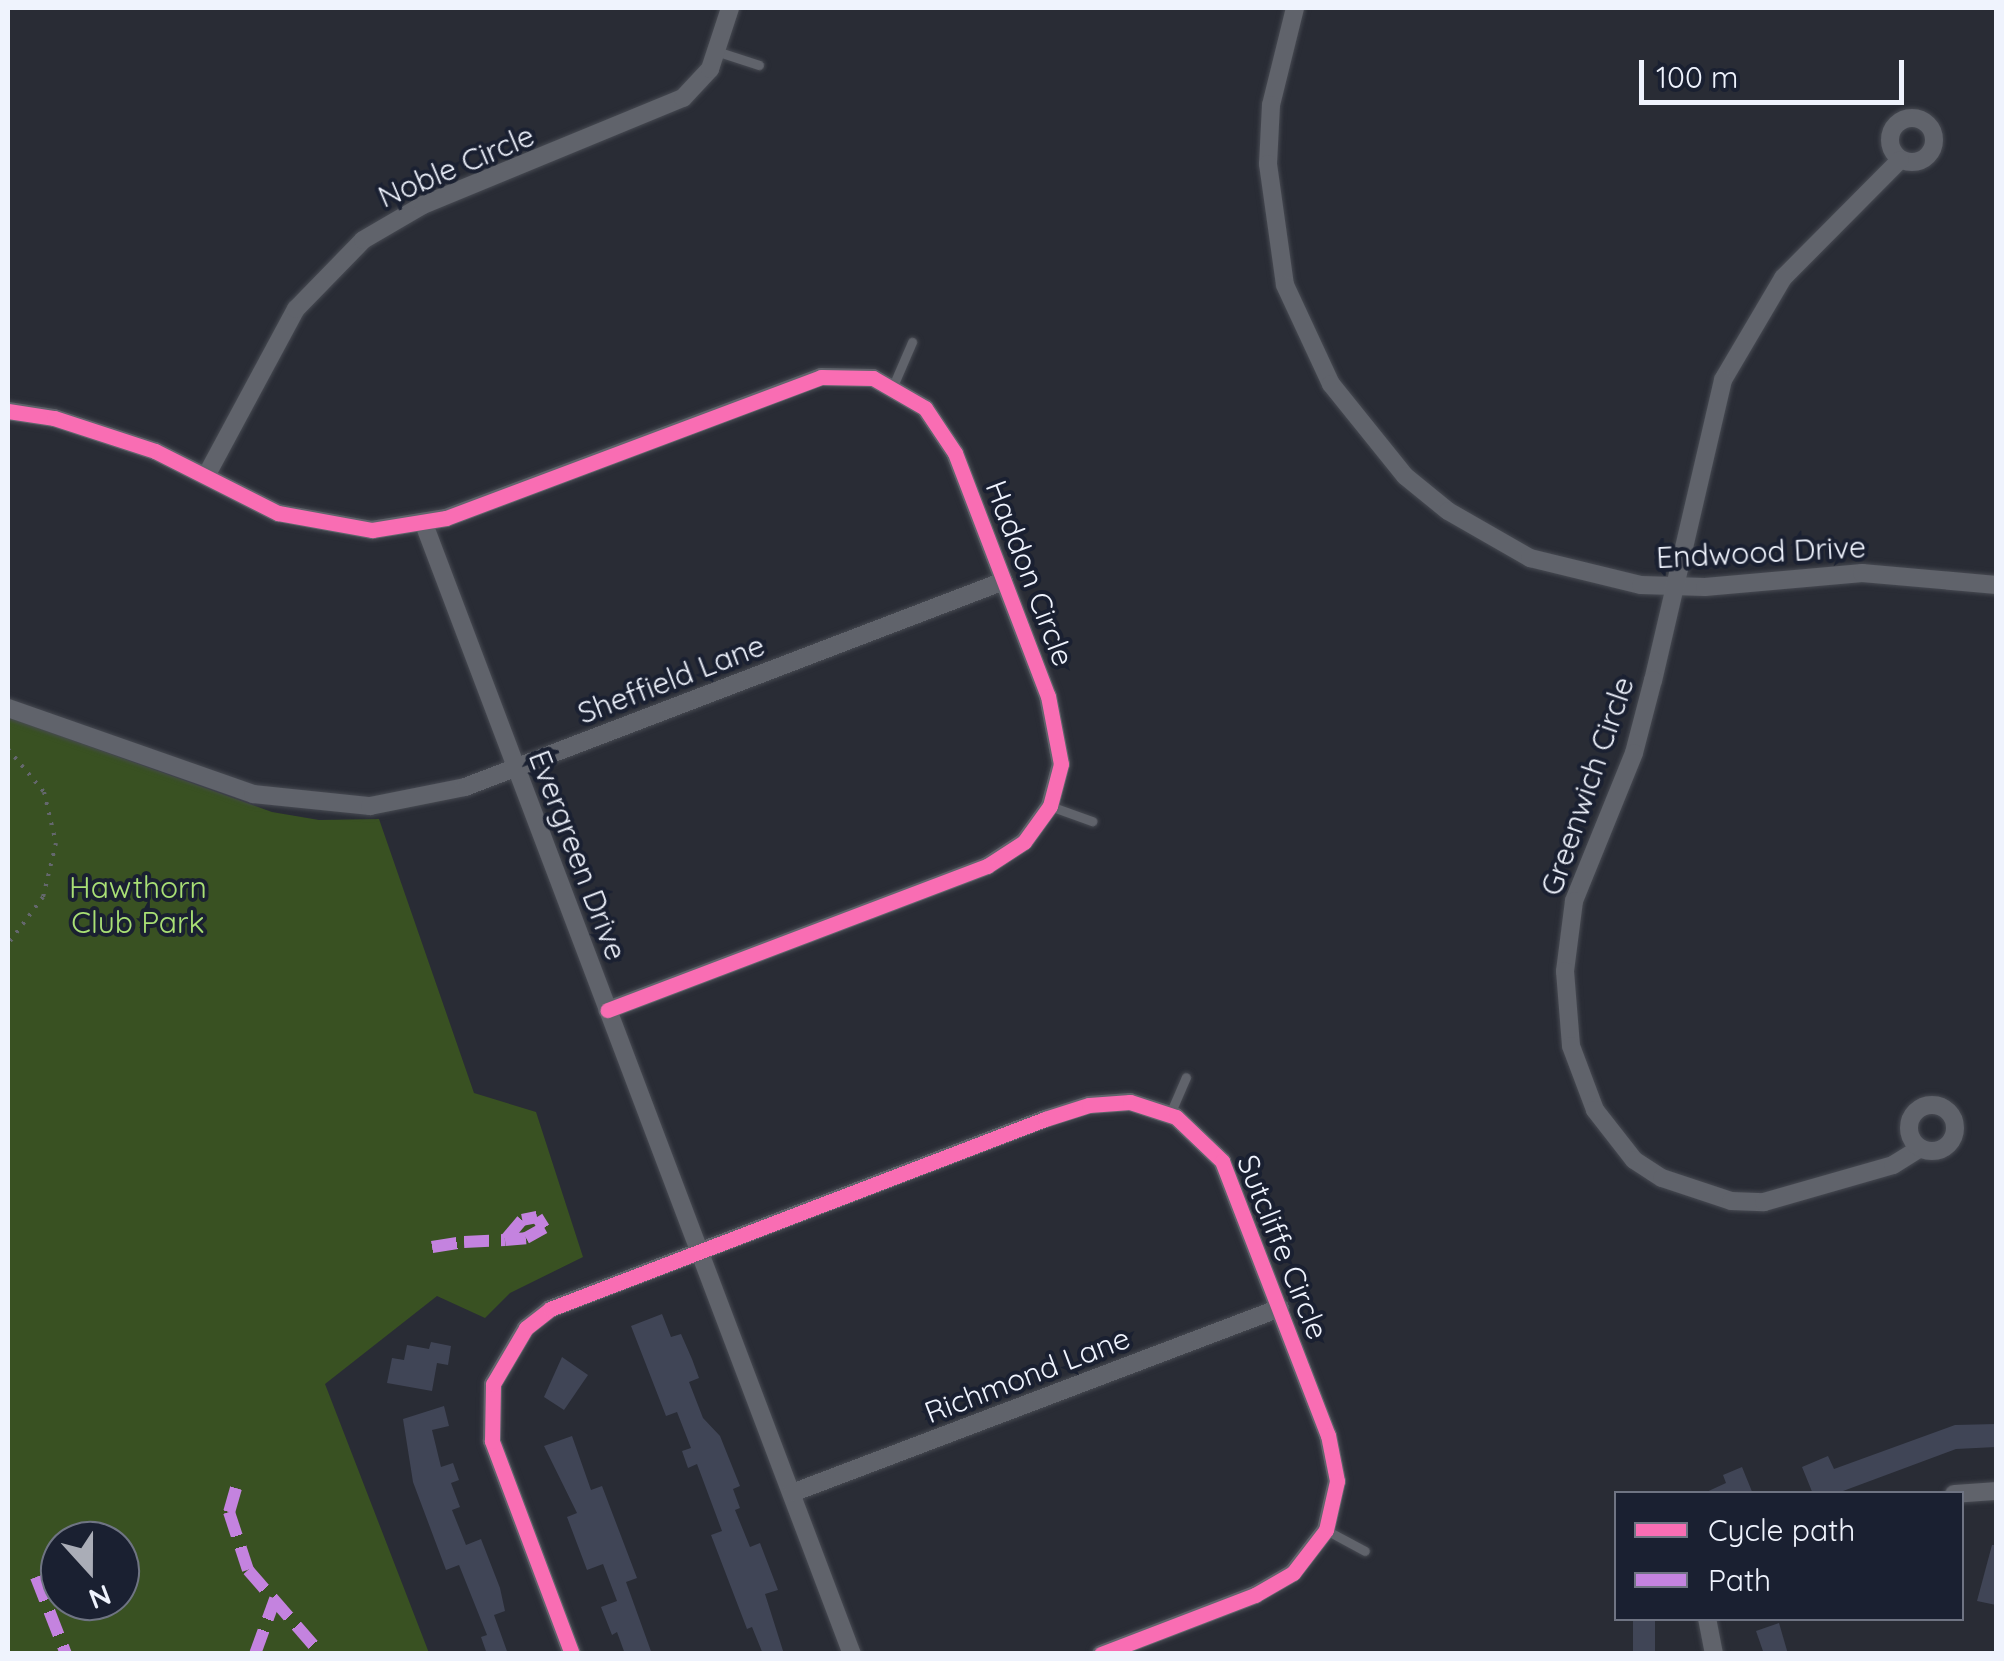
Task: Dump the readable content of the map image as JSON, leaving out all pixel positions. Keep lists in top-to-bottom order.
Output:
{
  "streets": {
    "street": [
      "Noble Circle",
      "Endwood Drive",
      "Haddon Circle",
      "Sheffield Lane",
      "Greenwich Circle",
      "Evergreen Drive",
      "Sutcliffe Circle",
      "Richmond Lane"
    ]
  },
  "crossings": [
    ["Endwood Drive", "Greenwich Circle"],
    ["Haddon Circle", "Sheffield Lane"],
    ["Haddon Circle", "Evergreen Drive"],
    ["Sheffield Lane", "Evergreen Drive"],
    ["Evergreen Drive", "Sutcliffe Circle"],
    ["Evergreen Drive", "Richmond Lane"],
    ["Sutcliffe Circle", "Richmond Lane"]
  ],
  "parks": ["Hawthorn Club Park"],
  "legend": ["Cycle path", "Path"],
  "scale_bar": "100 m",
  "north": "bottom"
}
